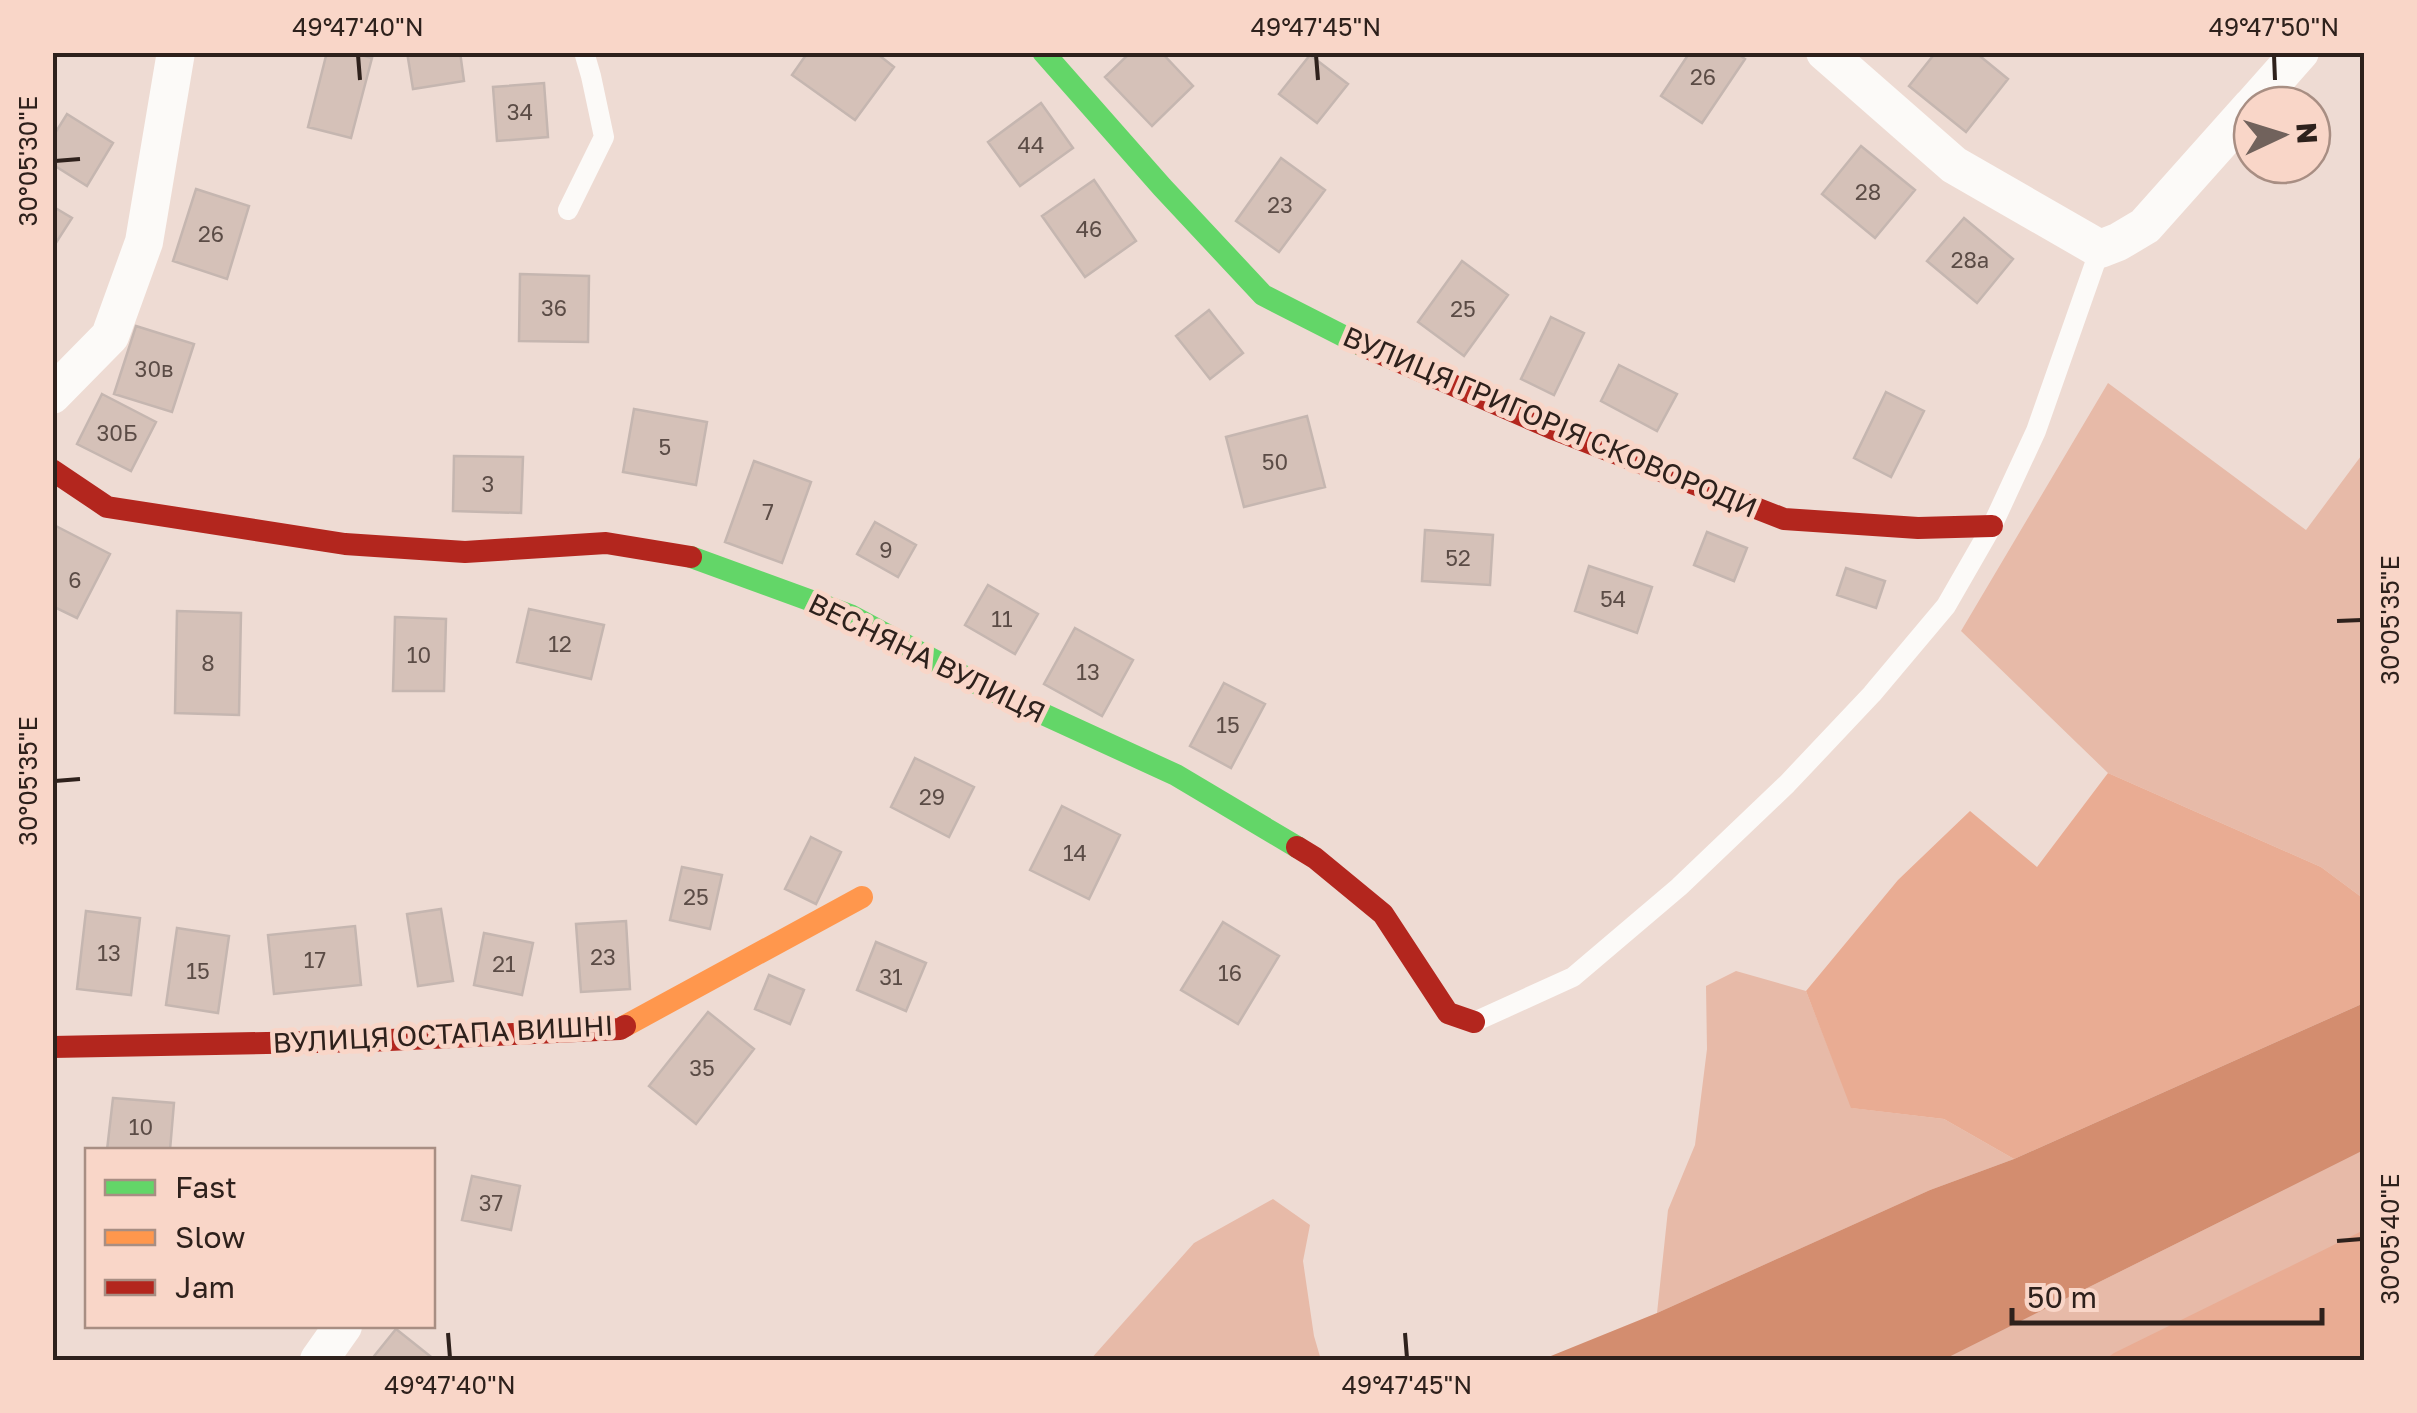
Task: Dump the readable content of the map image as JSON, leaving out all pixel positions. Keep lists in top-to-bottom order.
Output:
{
  "streets": {
    "street": ["ВУЛИЦЯ ГРИГОРІЯ СКОВОРОДИ", "ВЕСНЯНА ВУЛИЦЯ", "ВУЛИЦЯ ОСТАПА ВИШНІ"]
  },
  "house_numbers": [
    "26",
    "34",
    "44",
    "28",
    "23",
    "46",
    "26",
    "28а",
    "36",
    "25",
    "30в",
    "30Б",
    "5",
    "50",
    "3",
    "7",
    "9",
    "52",
    "6",
    "54",
    "11",
    "12",
    "10",
    "8",
    "13",
    "15",
    "29",
    "14",
    "25",
    "13",
    "23",
    "17",
    "21",
    "15",
    "16",
    "31",
    "35",
    "10",
    "37"
  ],
  "legend": ["Fast", "Slow", "Jam"],
  "scale_bar": "50 m",
  "north": "right",
  "coordinates": [
    "49°47'40\"N",
    "49°47'45\"N",
    "49°47'50\"N",
    "30°05'30\"E",
    "30°05'35\"E",
    "30°05'40\"E"
  ]
}
